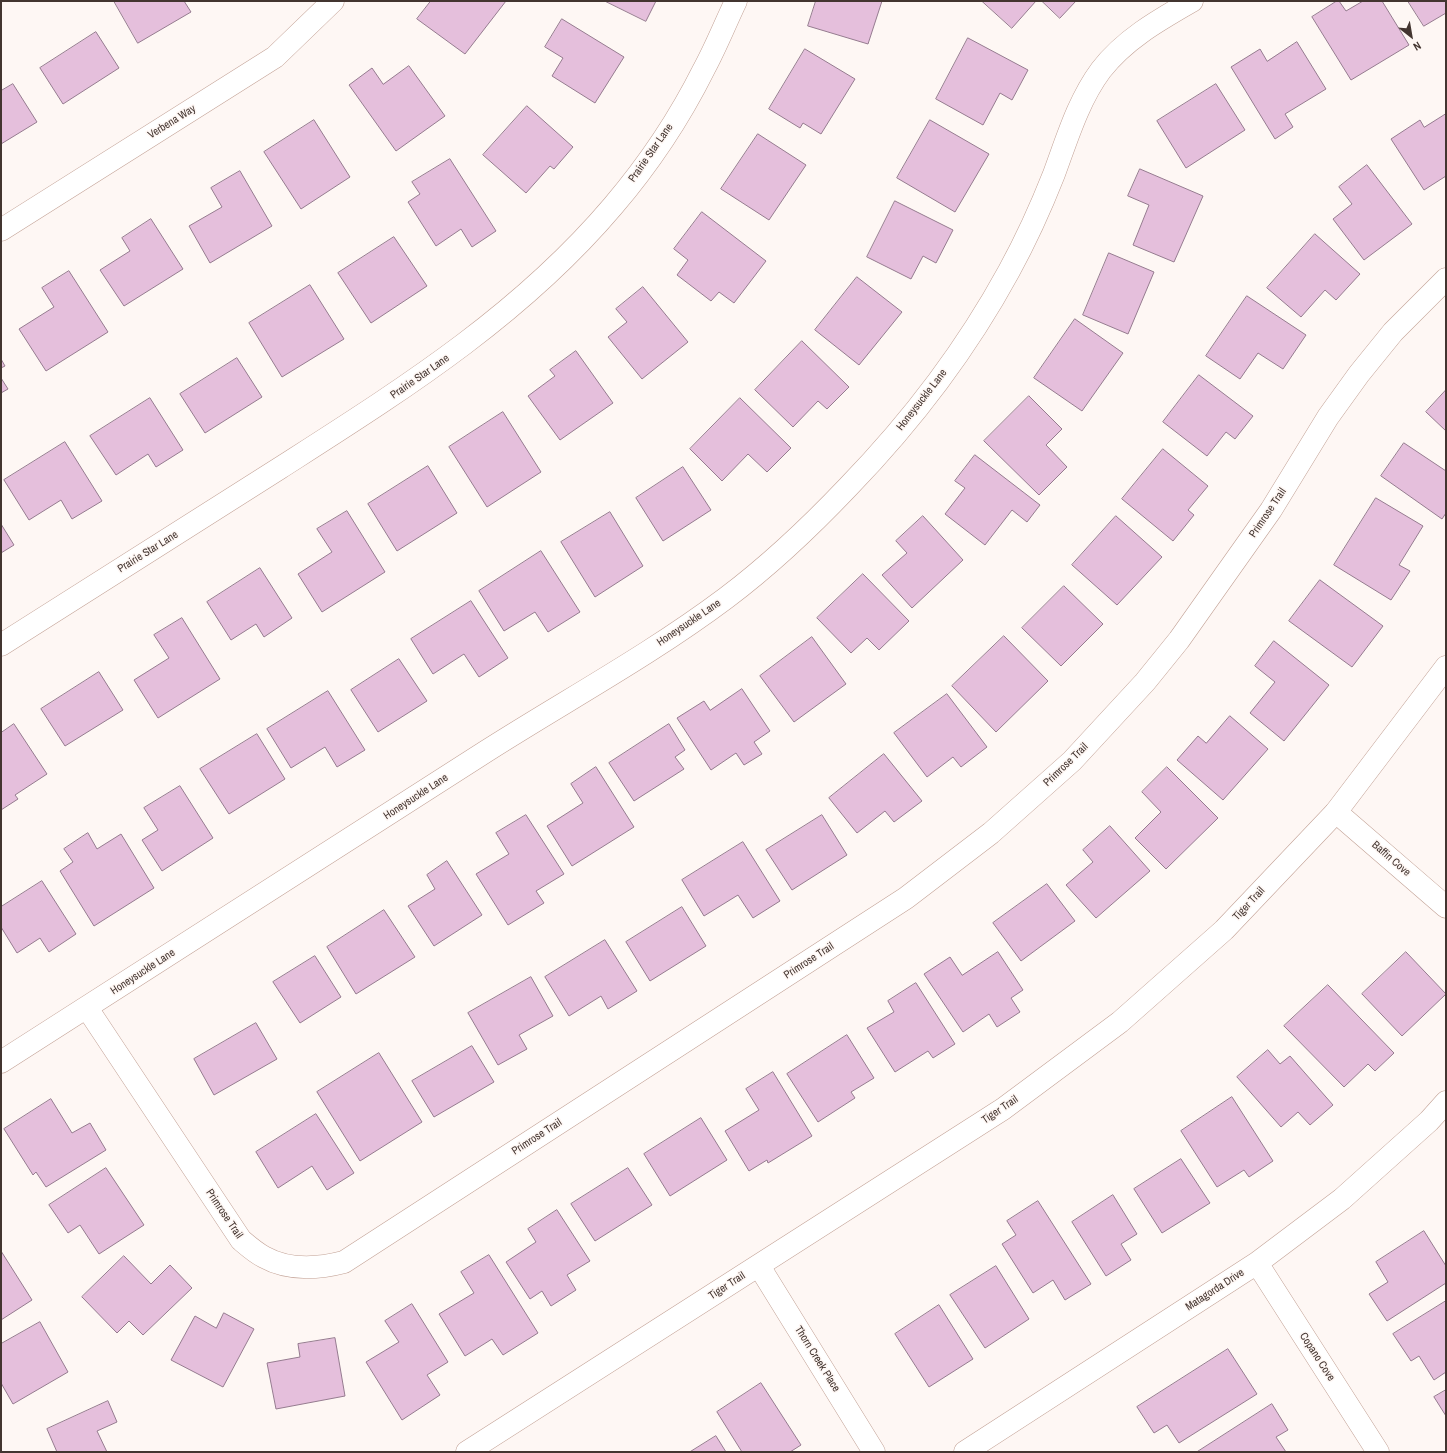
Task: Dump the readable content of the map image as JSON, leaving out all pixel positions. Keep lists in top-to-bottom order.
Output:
{
  "streets": {
    "street": [
      "Verbena Way",
      "Prairie Star Lane",
      "Honeysuckle Lane",
      "Primrose Trail",
      "Baffin Cove",
      "Tiger Trail",
      "Matagorda Drive",
      "Copano Cove",
      "Thorn Creek Place"
    ]
  },
  "crossings": [
    ["Honeysuckle Lane", "Primrose Trail"],
    ["Baffin Cove", "Tiger Trail"],
    ["Tiger Trail", "Thorn Creek Place"],
    ["Matagorda Drive", "Copano Cove"]
  ],
  "north": "bottom right"
}
